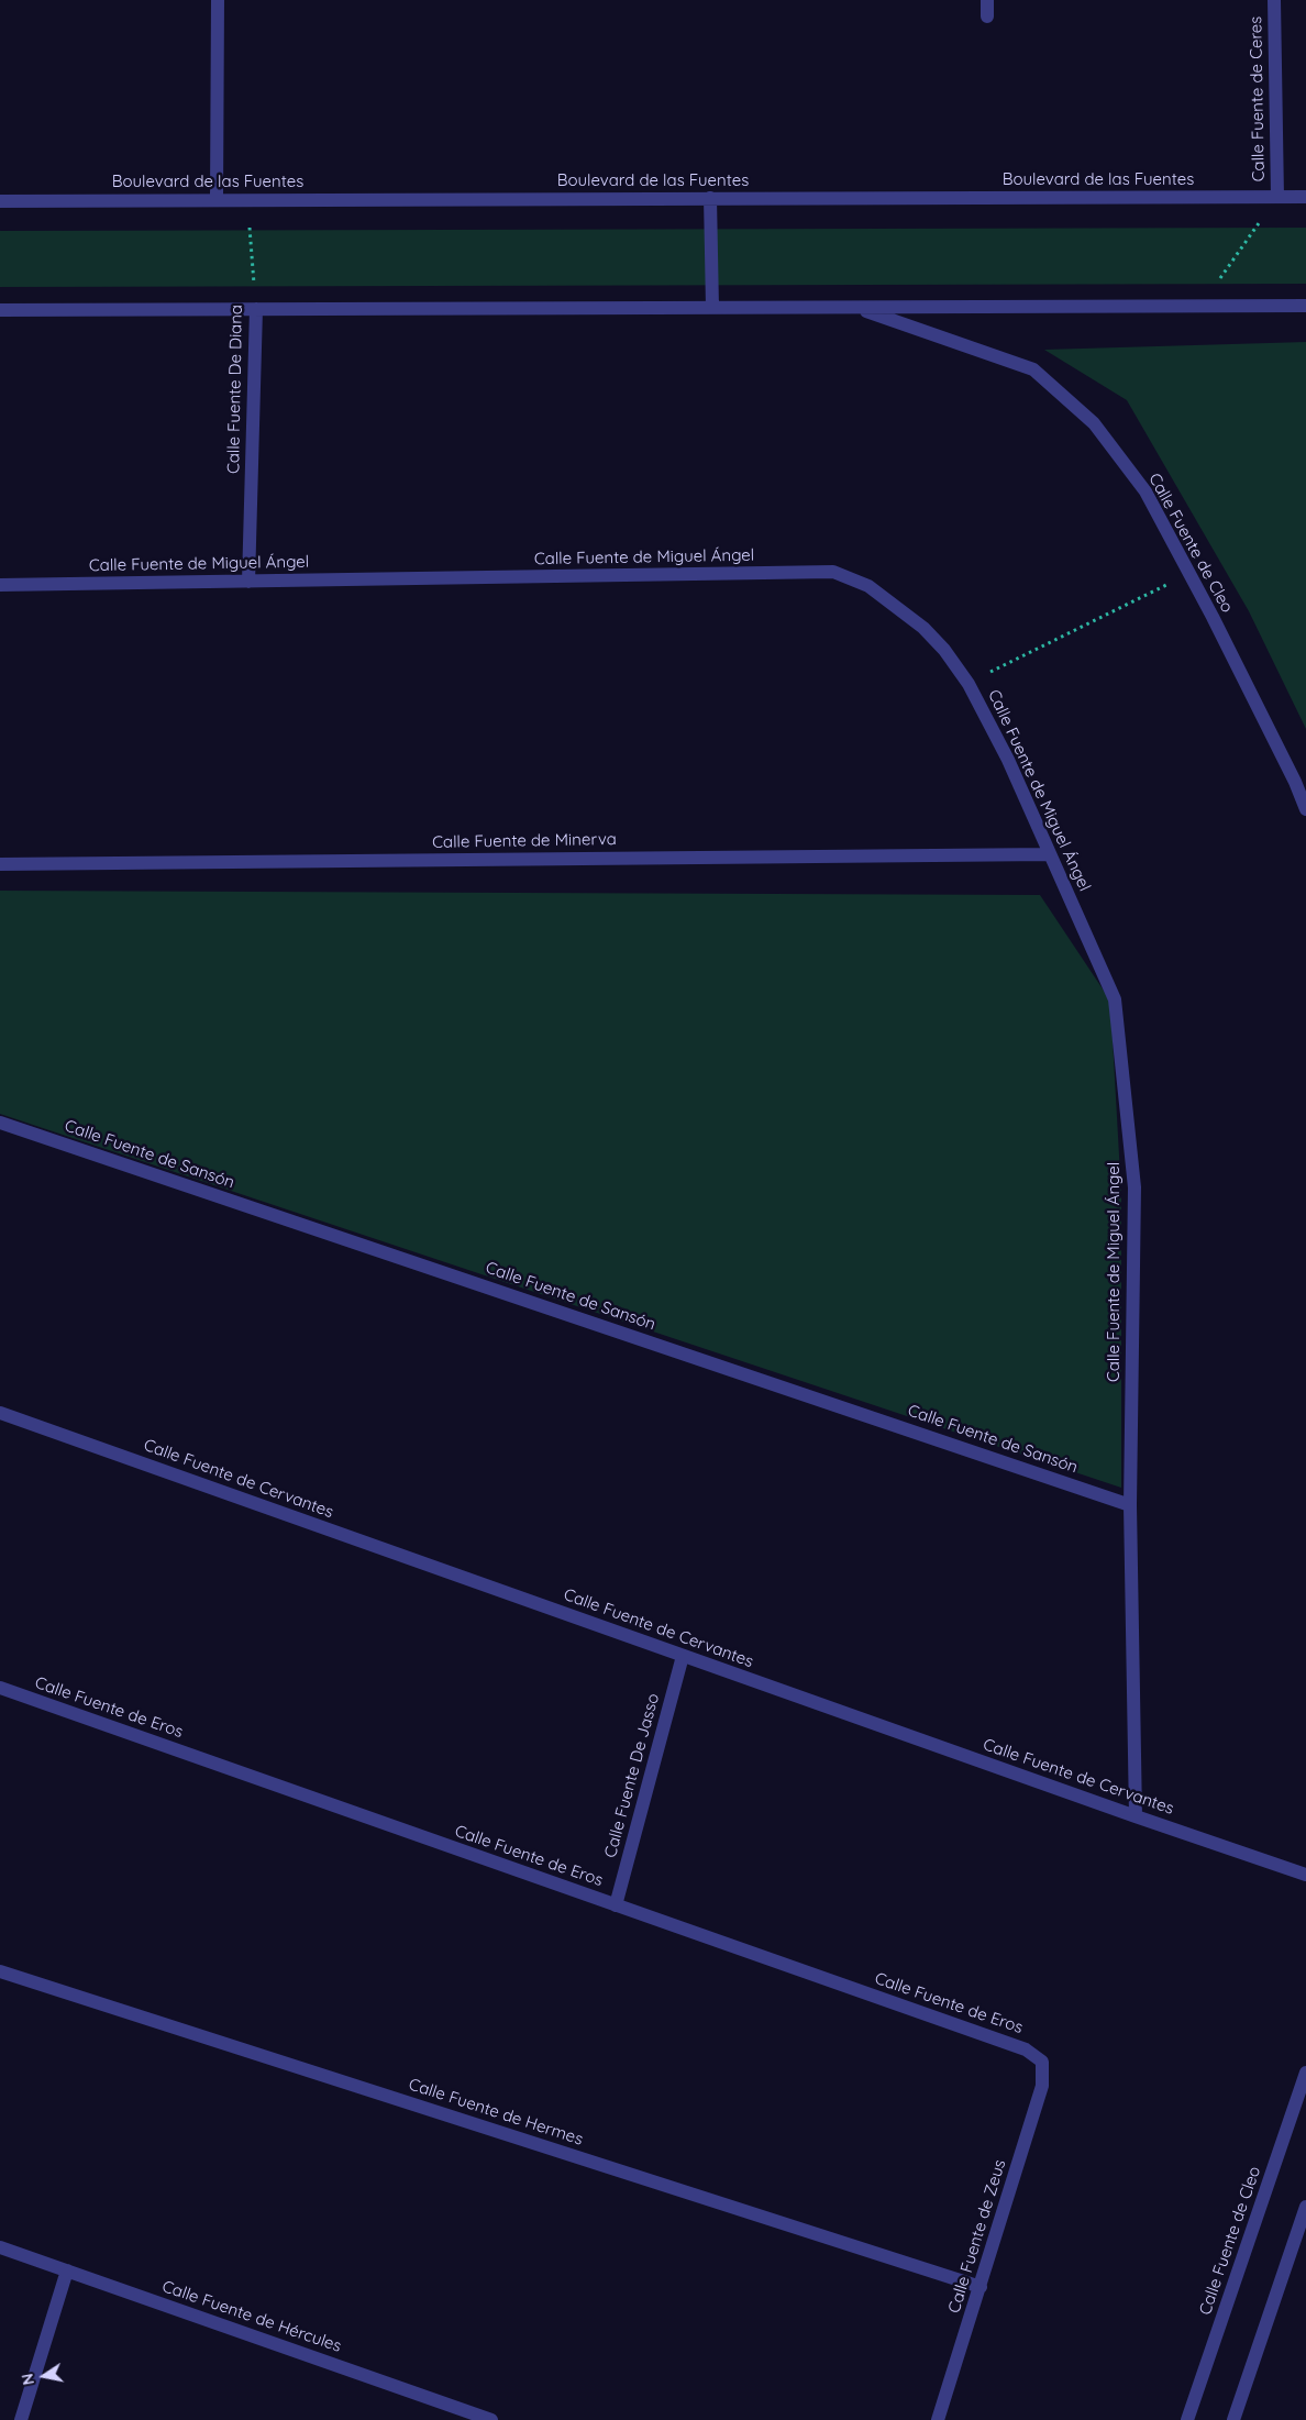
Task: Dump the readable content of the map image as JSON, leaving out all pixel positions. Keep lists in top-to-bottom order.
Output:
{
  "streets": {
    "street": [
      "Calle Fuente de Ceres",
      "Boulevard de las Fuentes",
      "Calle Fuente De Diana",
      "Calle Fuente de Cleo",
      "Calle Fuente de Miguel Ángel",
      "Calle Fuente de Minerva",
      "Calle Fuente de Sansón",
      "Calle Fuente de Cervantes",
      "Calle Fuente de Eros",
      "Calle Fuente De Jasso",
      "Calle Fuente de Hermes",
      "Calle Fuente de Zeus",
      "Calle Fuente de Hércules"
    ]
  },
  "crossings": [
    ["Calle Fuente de Ceres", "Boulevard de las Fuentes"],
    ["Boulevard de las Fuentes", "Calle Fuente De Diana"],
    ["Calle Fuente De Diana", "Calle Fuente de Miguel Ángel"],
    ["Calle Fuente de Miguel Ángel", "Calle Fuente de Minerva"],
    ["Calle Fuente de Miguel Ángel", "Calle Fuente de Sansón"],
    ["Calle Fuente de Miguel Ángel", "Calle Fuente de Cervantes"],
    ["Calle Fuente de Cervantes", "Calle Fuente De Jasso"],
    ["Calle Fuente de Eros", "Calle Fuente De Jasso"],
    ["Calle Fuente de Eros", "Calle Fuente de Zeus"],
    ["Calle Fuente de Hermes", "Calle Fuente de Zeus"]
  ],
  "north": "left"
}
